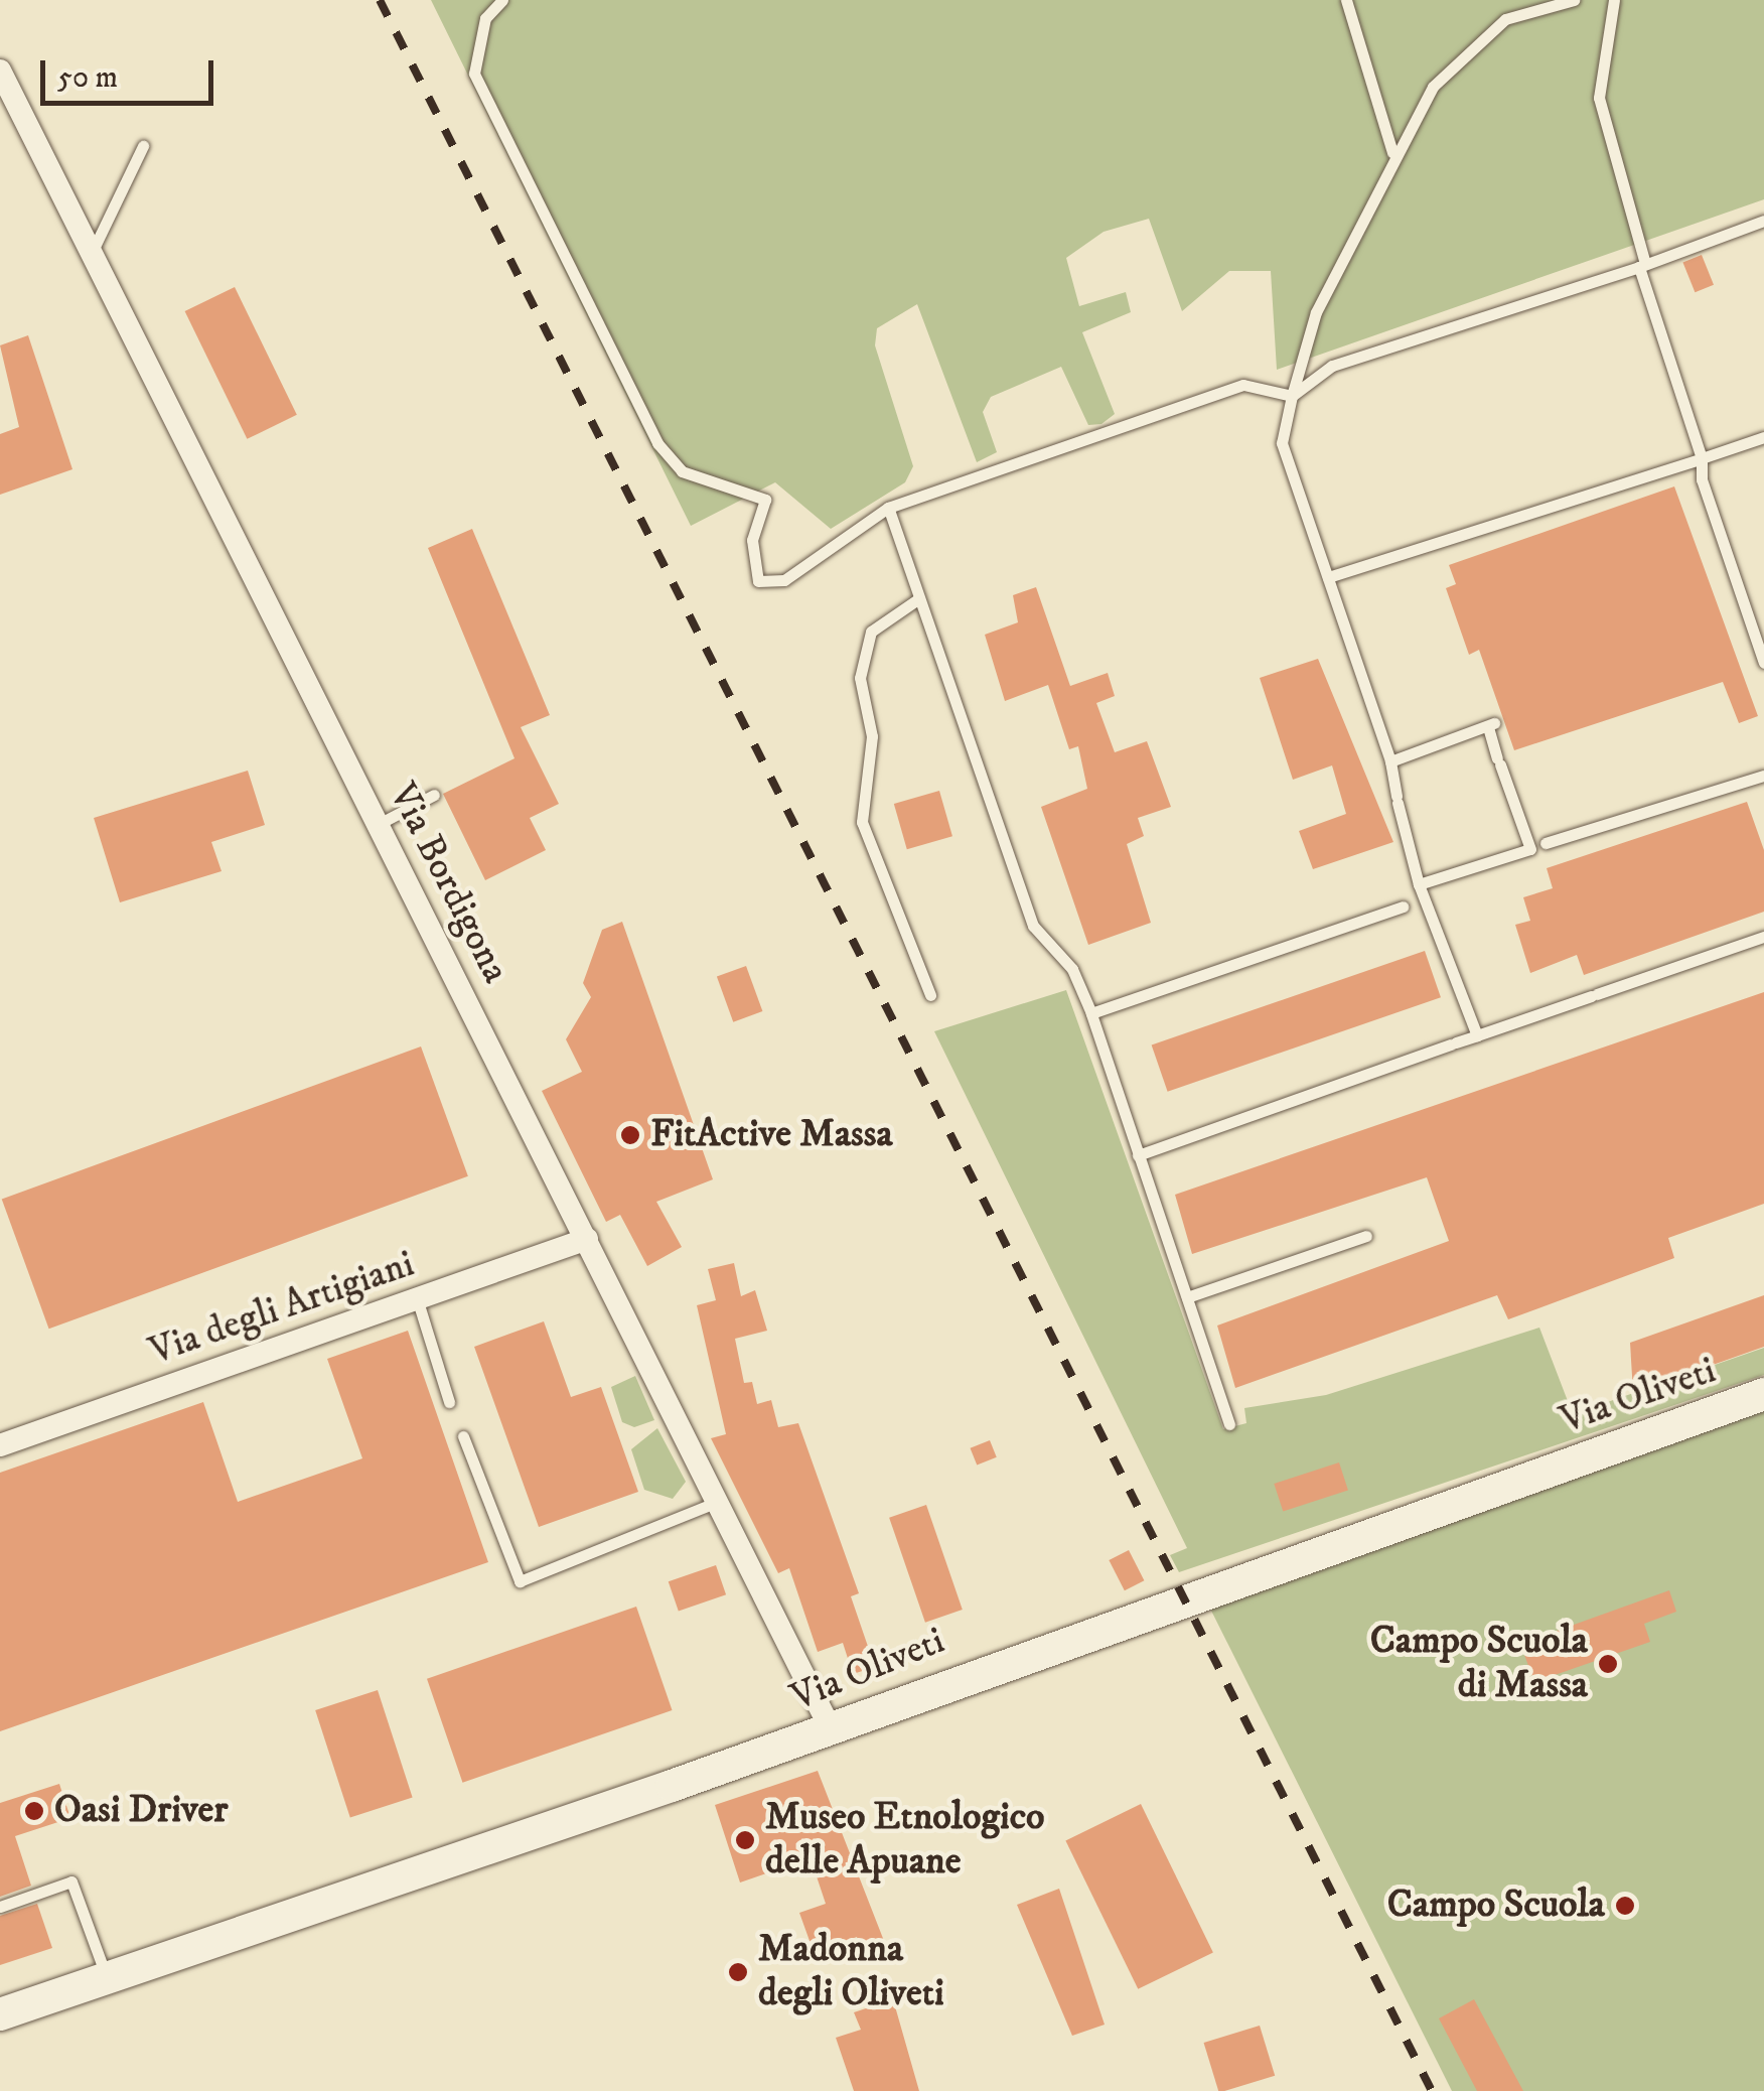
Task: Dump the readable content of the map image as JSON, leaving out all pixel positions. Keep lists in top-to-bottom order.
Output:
{
  "streets": {
    "main road": ["Via Oliveti"],
    "street": ["Via Bordigona", "Via degli Artigiani"]
  },
  "crossings": [
    ["Via Bordigona", "Via degli Artigiani"],
    ["Via Bordigona", "Via Oliveti"]
  ],
  "places": [
    "FitActive Massa",
    "Campo Scuola di Massa",
    "Oasi Driver",
    "Museo Etnologico delle Apuane",
    "Campo Scuola",
    "Madonna degli Oliveti"
  ],
  "scale_bar": "50 m"
}
